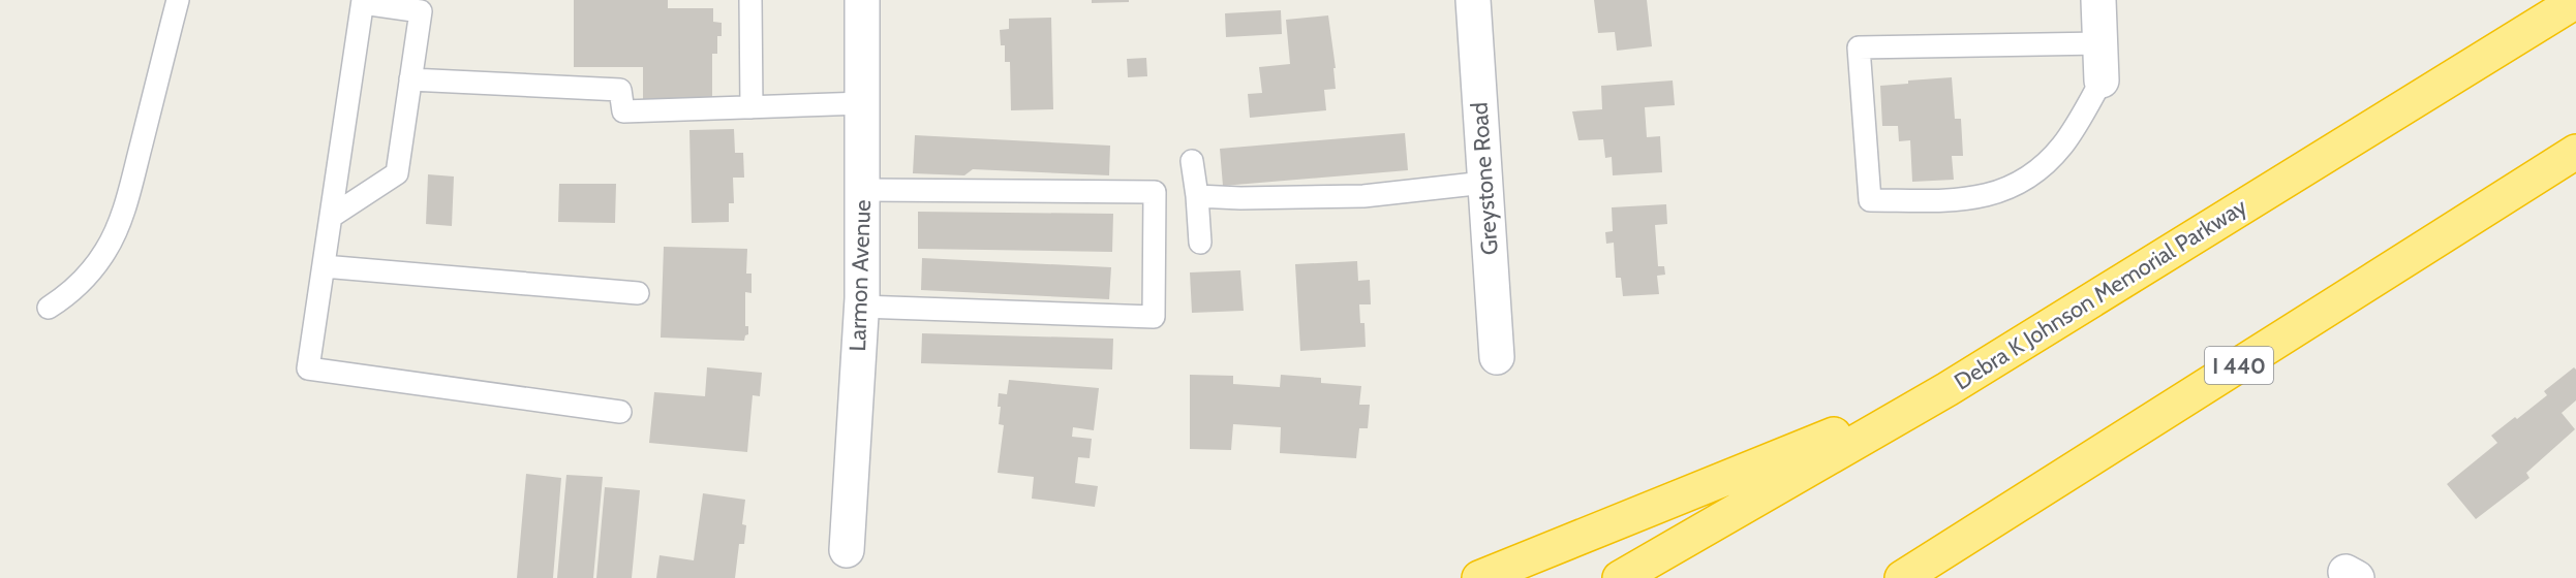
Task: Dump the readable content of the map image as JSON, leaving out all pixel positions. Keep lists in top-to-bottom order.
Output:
{
  "streets": {
    "highway": ["Debra K Johnson Memorial Parkway", "I 440"],
    "street": ["Greystone Road", "Larmon Avenue"]
  }
}
